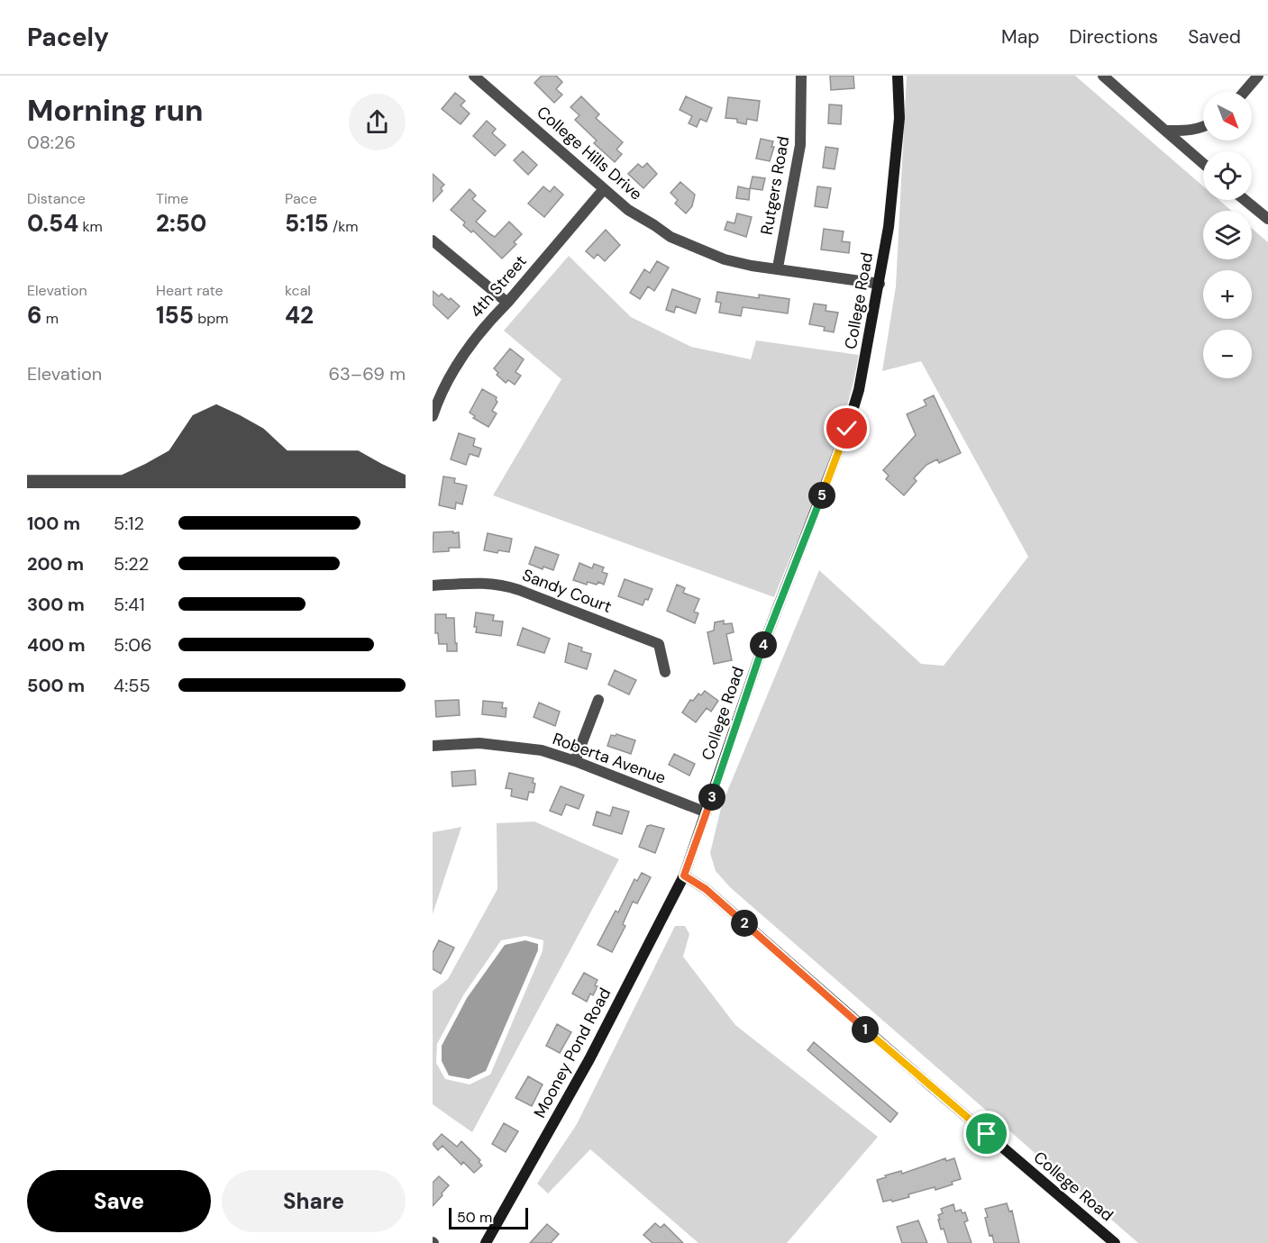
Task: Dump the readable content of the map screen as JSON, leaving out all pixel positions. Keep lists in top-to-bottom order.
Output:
{
  "streets": {
    "street": [
      "College Hills Drive",
      "Rutgers Road",
      "4th Street",
      "College Road",
      "Sandy Court",
      "Roberta Avenue",
      "Mooney Pond Road"
    ]
  },
  "crossings": [
    ["College Hills Drive", "Rutgers Road"],
    ["College Hills Drive", "4th Street"],
    ["College Hills Drive", "College Road"],
    ["College Road", "Roberta Avenue"],
    ["College Road", "Mooney Pond Road"]
  ],
  "scale_bar": "50 m",
  "north": "bottom right",
  "page": {
    "header": "Pacely",
    "nav": ["Map", "Directions", "Saved"],
    "heading": ["Morning run", "08:26"],
    "map_buttons": ["+", "−"],
    "stats": [
      ["Distance", "0.54 km"],
      ["Time", "2:50"],
      ["Pace", "5:15 /km"],
      ["Elevation", "6 m"],
      ["Heart rate", "155 bpm"],
      ["kcal", "42"]
    ],
    "chart": ["Elevation", "63–69 m"],
    "pins": [
      "5",
      "4",
      "3",
      "2",
      "1"
    ],
    "list": [
      {
        "name": "100 m",
        "note": "5:12"
      },
      {
        "name": "200 m",
        "note": "5:22"
      },
      {
        "name": "300 m",
        "note": "5:41"
      },
      {
        "name": "400 m",
        "note": "5:06"
      },
      {
        "name": "500 m",
        "note": "4:55"
      }
    ],
    "buttons": ["Save", "Share"],
    "scale": "50 m"
  }
}
